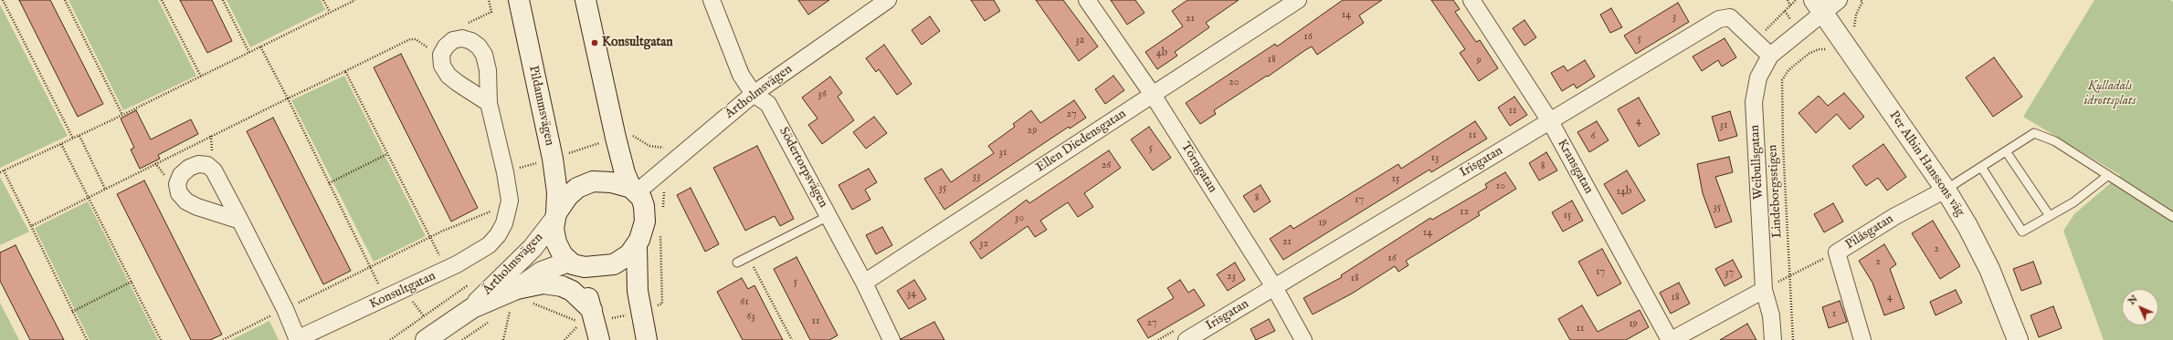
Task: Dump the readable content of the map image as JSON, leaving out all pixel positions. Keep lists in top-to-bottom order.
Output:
{
  "streets": {
    "main road": ["Ärtholmsvägen", "Pildammsvägen", "Per Albin Hanssons väg"],
    "street": [
      "Ellen Diedensgatan",
      "Irisgatan",
      "Weibullsgatan",
      "Kransgatan",
      "Södertorpsvägen",
      "Törngatan",
      "Pilåsgatan",
      "Konsultgatan"
    ],
    "path": ["Lindeborgsstigen"]
  },
  "crossings": [
    ["Ärtholmsvägen", "Pildammsvägen"],
    ["Ärtholmsvägen", "Södertorpsvägen"],
    ["Ellen Diedensgatan", "Södertorpsvägen"],
    ["Ellen Diedensgatan", "Törngatan"],
    ["Irisgatan", "Weibullsgatan"],
    ["Irisgatan", "Kransgatan"],
    ["Irisgatan", "Törngatan"],
    ["Weibullsgatan", "Per Albin Hanssons väg"],
    ["Per Albin Hanssons väg", "Pilåsgatan"]
  ],
  "parks": ["Kulladals idrottsplats"],
  "places": ["Konsultgatan"],
  "house_numbers": [
    "14",
    "3",
    "21",
    "16",
    "5",
    "3a",
    "4b",
    "18",
    "9",
    "20",
    "36",
    "11",
    "27",
    "4",
    "31",
    "29",
    "11",
    "6",
    "5",
    "31",
    "13",
    "26",
    "8",
    "33",
    "15",
    "10",
    "35",
    "14b",
    "8",
    "17",
    "35",
    "12",
    "15",
    "30",
    "19",
    "14",
    "21",
    "32",
    "2",
    "16",
    "2",
    "17",
    "37",
    "23",
    "18",
    "5",
    "34",
    "18",
    "4",
    "61",
    "1",
    "63",
    "11",
    "27",
    "19",
    "11"
  ],
  "north": "top left"
}
